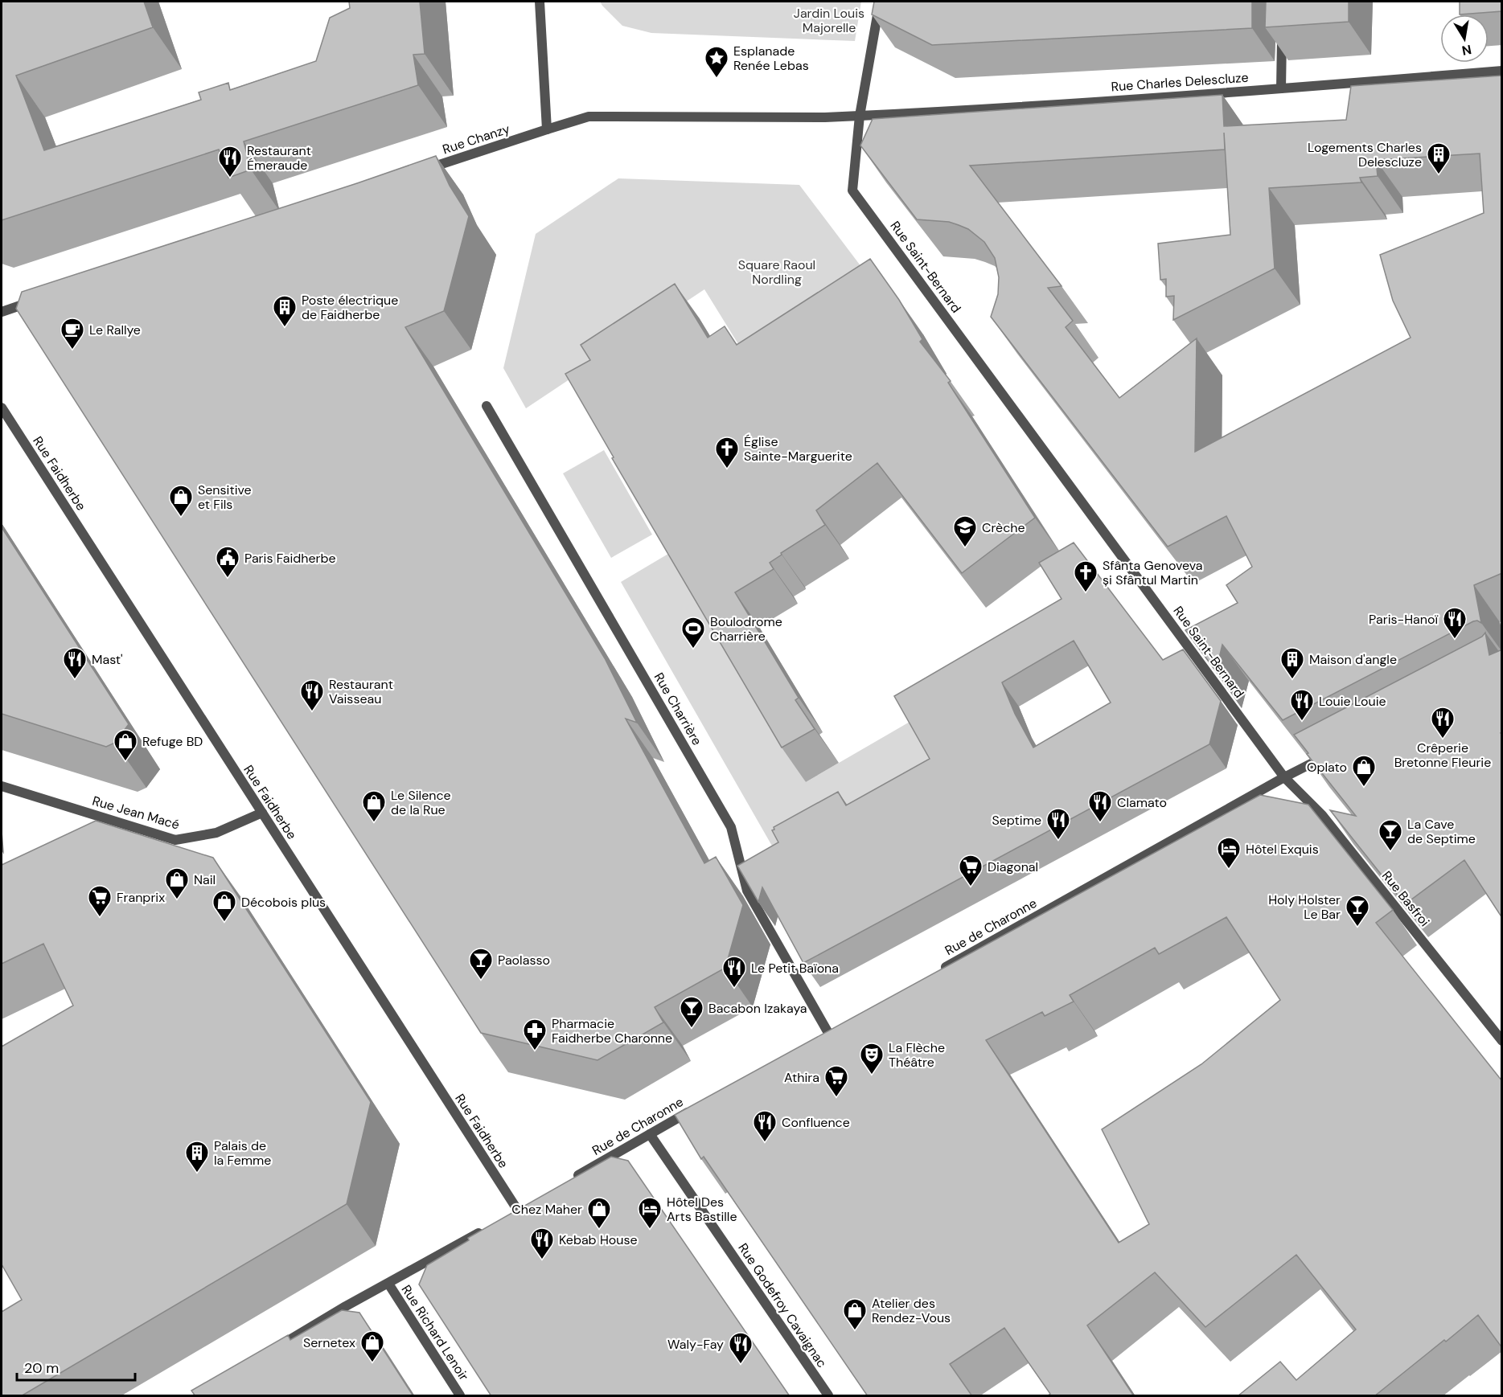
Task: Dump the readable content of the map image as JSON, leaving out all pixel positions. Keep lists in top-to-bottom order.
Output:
{
  "streets": {
    "street": [
      "Rue Charles Delescluze",
      "Rue Chanzy",
      "Rue Saint-Bernard",
      "Rue Faidherbe",
      "Rue Charrière",
      "Rue Jean Macé",
      "Rue Basfroi",
      "Rue de Charonne",
      "Rue Godefroy Cavaignac",
      "Rue Richard Lenoir"
    ]
  },
  "crossings": [
    ["Rue Charles Delescluze", "Rue Saint-Bernard"],
    ["Rue Saint-Bernard", "Rue Basfroi"],
    ["Rue Saint-Bernard", "Rue de Charonne"],
    ["Rue Faidherbe", "Rue Jean Macé"],
    ["Rue Basfroi", "Rue de Charonne"],
    ["Rue de Charonne", "Rue Godefroy Cavaignac"]
  ],
  "parks": ["Jardin Louis Majorelle", "Square Raoul Nordling"],
  "places": {
    "place": ["Esplanade Renée Lebas"],
    "building": [
      "Logements Charles Delescluze",
      "Poste électrique de Faidherbe",
      "Maison d'angle",
      "Palais de la Femme"
    ],
    "restaurant": [
      "Restaurant Émeraude",
      "Paris-Hanoï",
      "Mast'",
      "Restaurant Vaisseau",
      "Louie Louie",
      "Crêperie Bretonne Fleurie",
      "Clamato",
      "Septime",
      "Le Petit Baïona",
      "Confluence",
      "Kebab House",
      "Waly-Fay"
    ],
    "cafe": ["Le Rallye"],
    "church": ["Église Sainte-Marguerite", "Sfânta Genoveva și Sfântul Martin"],
    "shop": [
      "Sensitive et Fils",
      "Refuge BD",
      "Oplato",
      "Le Silence de la Rue",
      "Nail",
      "Décobois plus",
      "Chez Maher",
      "Atelier des Rendez-Vous",
      "Sernetex"
    ],
    "school or university": ["Crèche"],
    "public building": ["Paris Faidherbe"],
    "sports": ["Boulodrome Charrière"],
    "bar": [
      "La Cave de Septime",
      "Holy Holster Le Bar",
      "Paolasso",
      "Bacabon Izakaya"
    ],
    "hotel": ["Hôtel Exquis", "Hôtel Des Arts Bastille"],
    "supermarket": ["Diagonal", "Franprix", "Athira"],
    "pharmacy": ["Pharmacie Faidherbe Charonne"],
    "theatre": ["La Flèche Théâtre"]
  },
  "scale_bar": "20 m",
  "north": "bottom"
}
